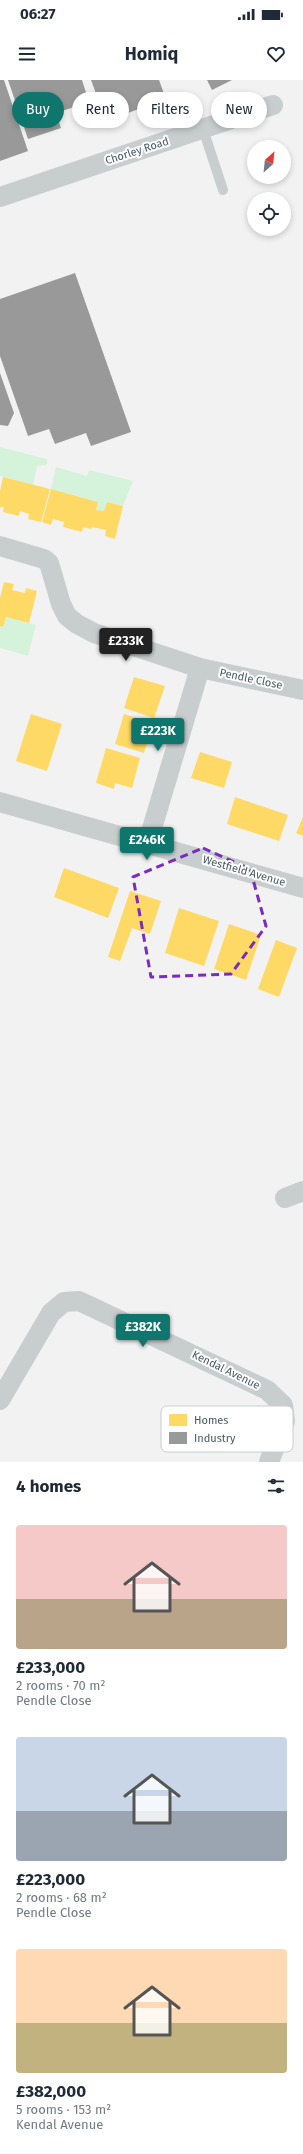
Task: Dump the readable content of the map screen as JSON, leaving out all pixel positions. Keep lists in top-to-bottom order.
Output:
{
  "streets": {
    "street": [
      "Chorley Road",
      "Pendle Close",
      "Westfield Avenue",
      "Kendal Avenue"
    ]
  },
  "legend": ["Homes", "Industry"],
  "north": "top right",
  "page": {
    "status": "06:27",
    "header": "Homiq",
    "chip": [
      "Buy",
      "Rent",
      "Filters",
      "New"
    ],
    "price": [
      "£233K",
      "£223K",
      "£246K",
      "£382K"
    ],
    "heading": "4 homes",
    "list": [
      {
        "name": "£233,000",
        "note": "2 rooms · 70 m² · Pendle Close"
      },
      {
        "name": "£223,000",
        "note": "2 rooms · 68 m² · Pendle Close"
      },
      {
        "name": "£382,000",
        "note": "5 rooms · 153 m² · Kendal Avenue"
      }
    ]
  }
}
